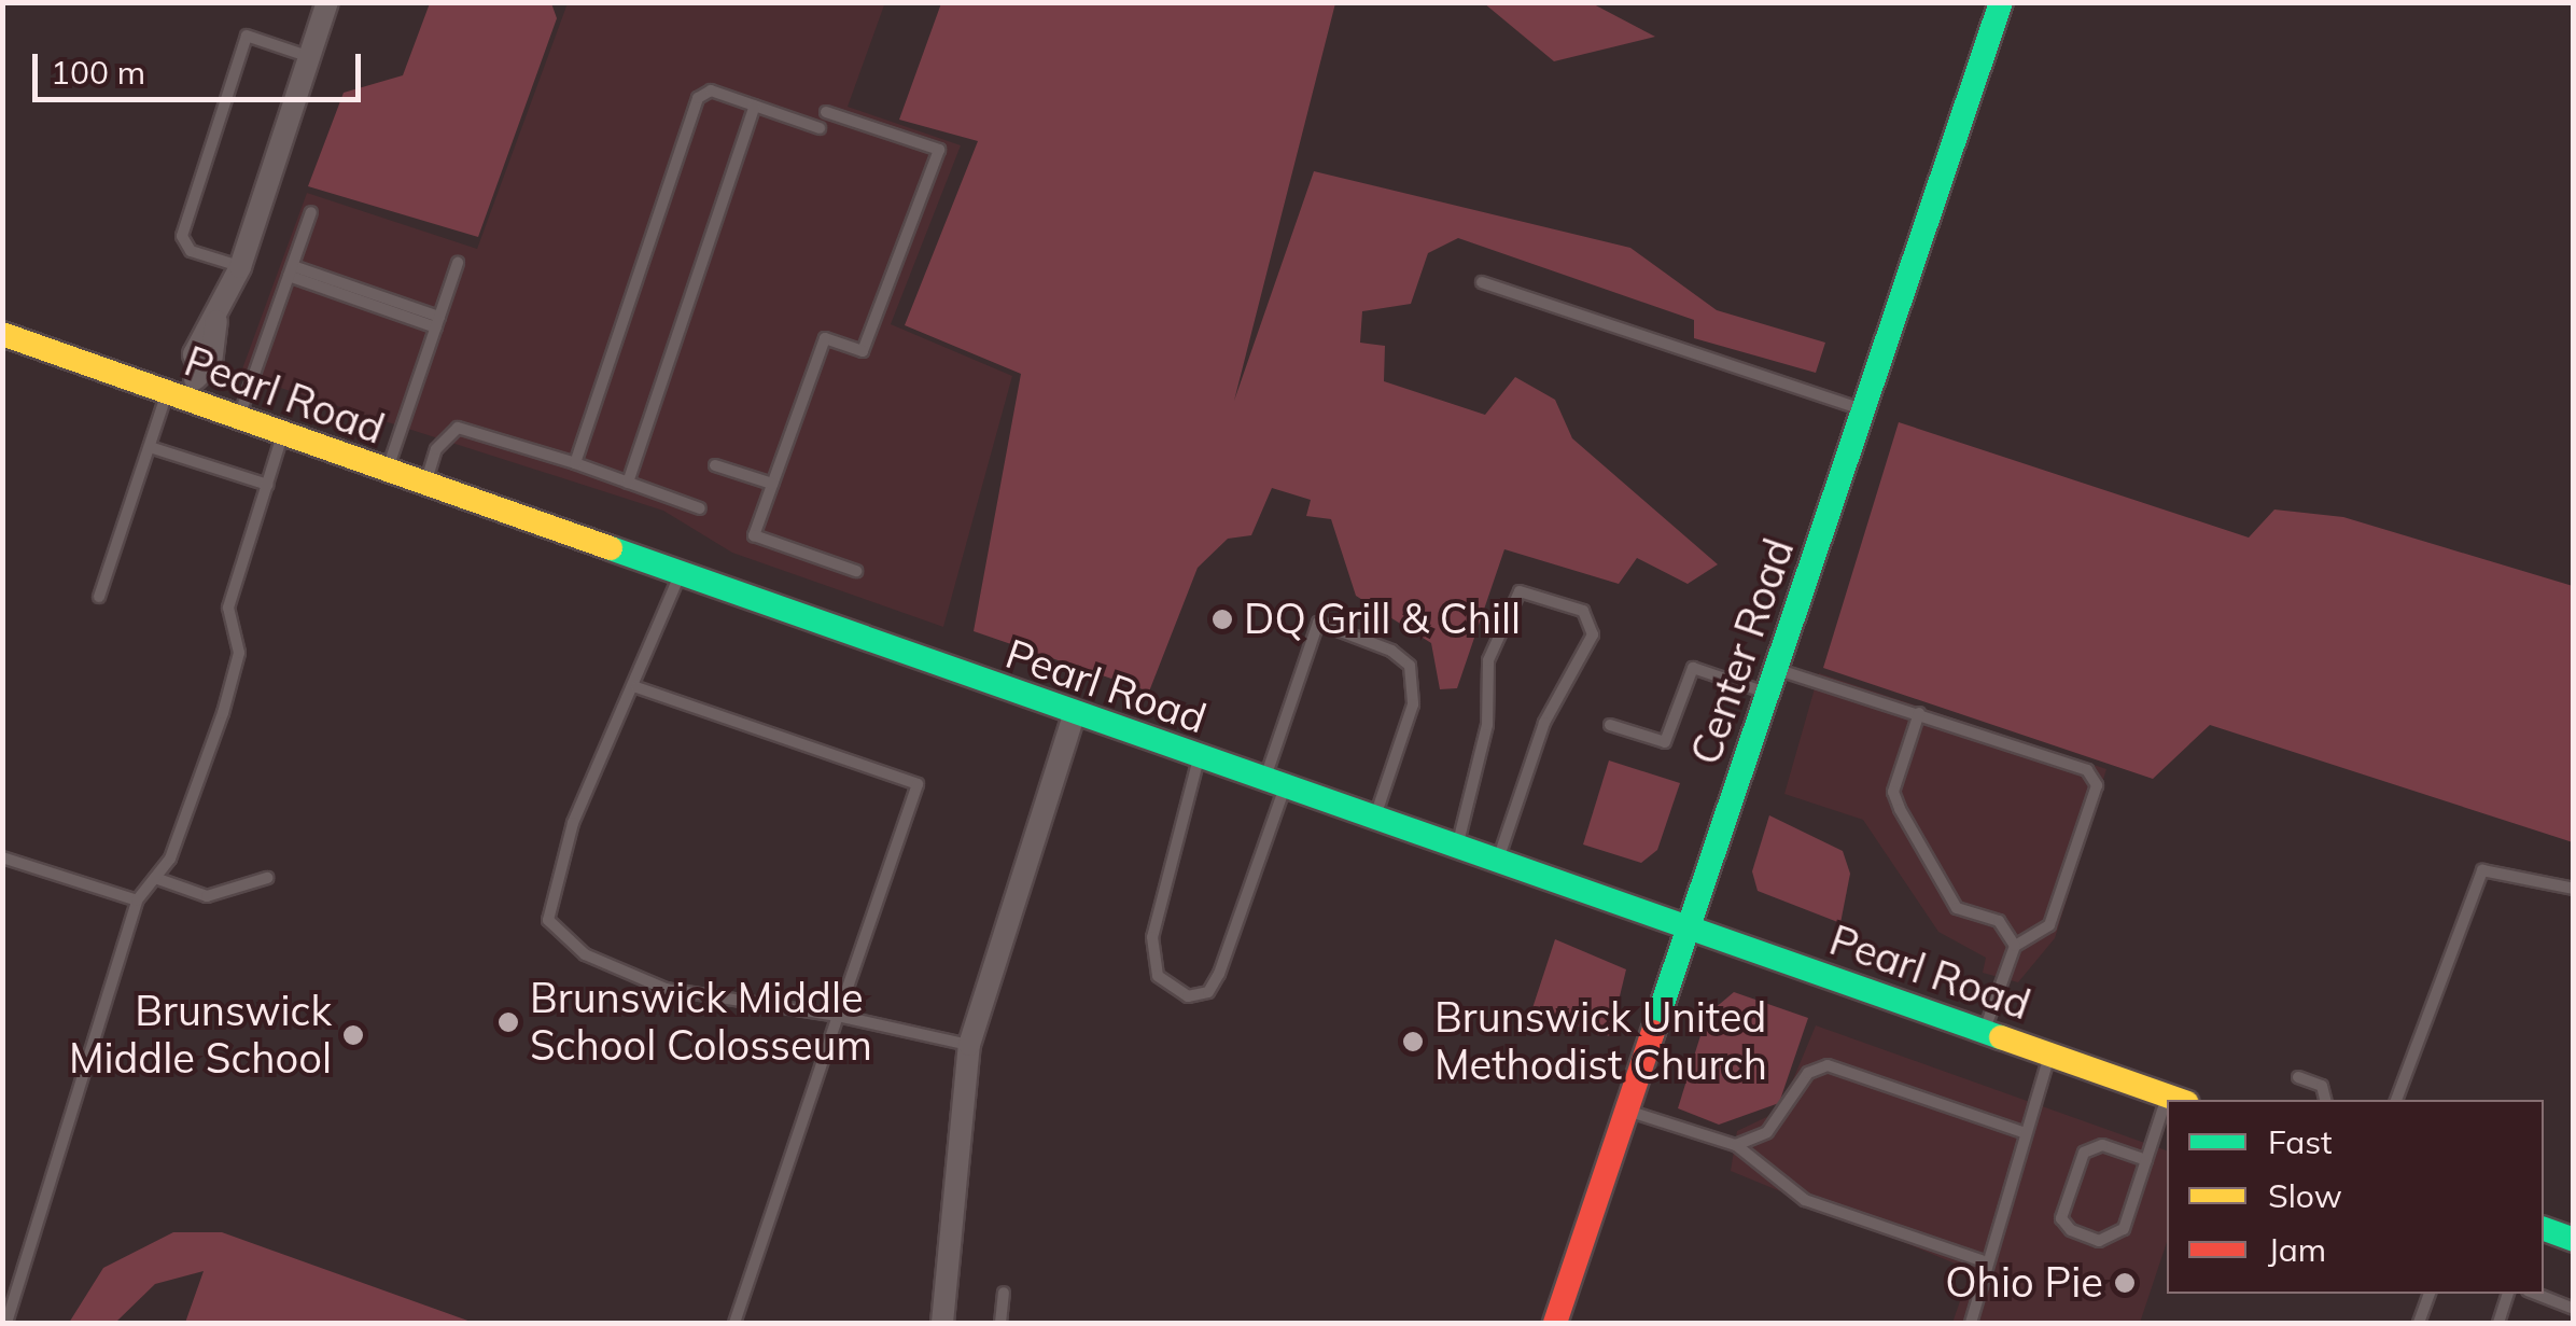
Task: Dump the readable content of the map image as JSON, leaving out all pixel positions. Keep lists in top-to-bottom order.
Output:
{
  "streets": {
    "main road": ["Pearl Road", "Center Road"]
  },
  "crossings": [
    ["Pearl Road", "Center Road"]
  ],
  "places": [
    "DQ Grill & Chill",
    "Brunswick Middle School Colosseum",
    "Brunswick Middle School",
    "Brunswick United Methodist Church",
    "Ohio Pie"
  ],
  "legend": ["Fast", "Slow", "Jam"],
  "scale_bar": "100 m"
}
